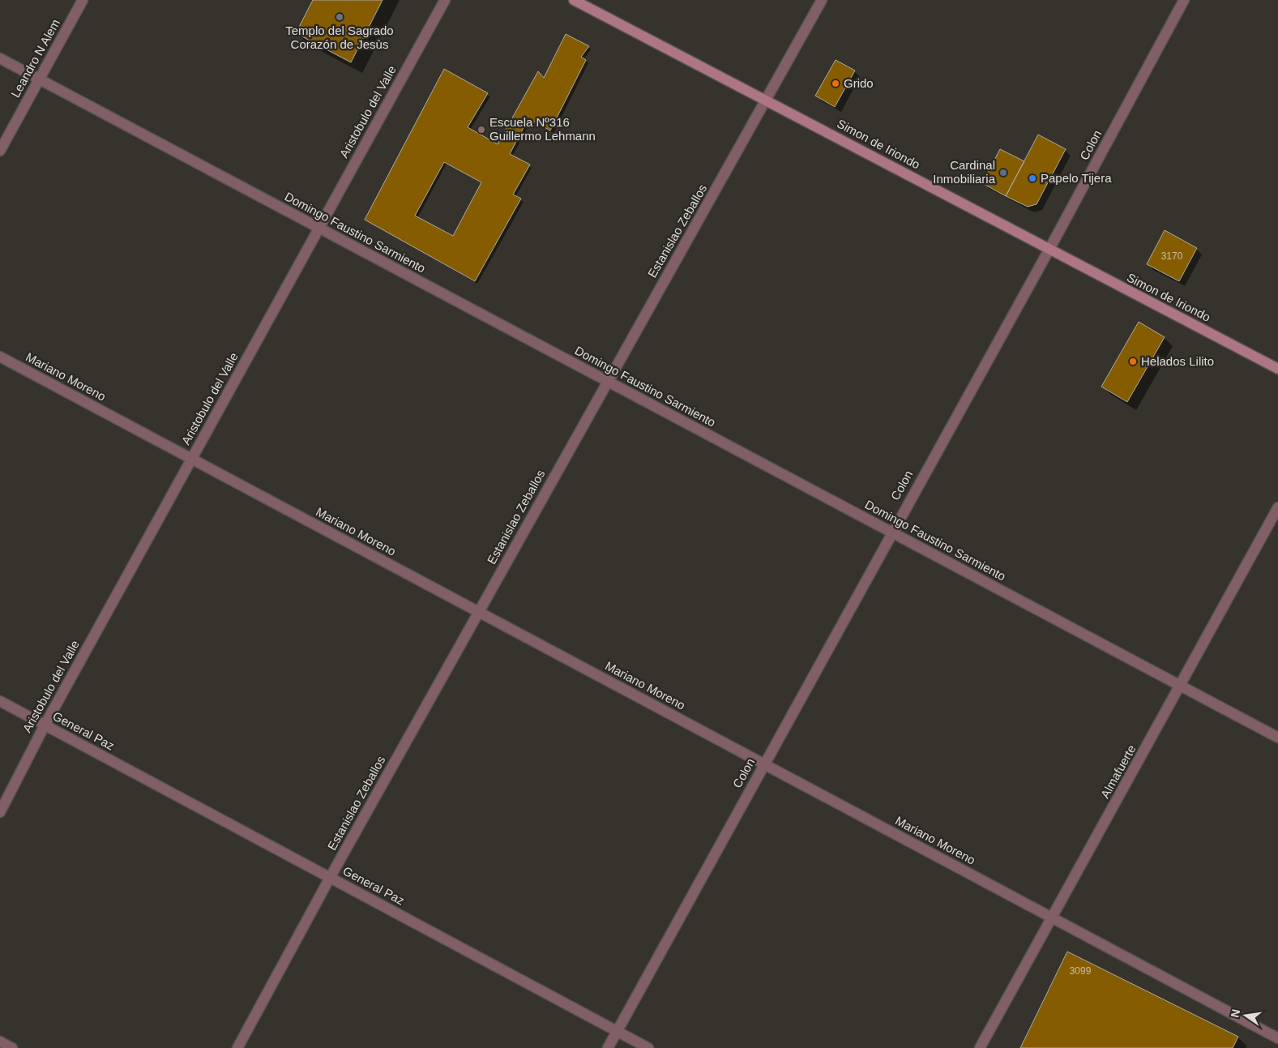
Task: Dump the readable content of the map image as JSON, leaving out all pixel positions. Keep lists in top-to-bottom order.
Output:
{
  "streets": {
    "main road": ["Simon de Iriondo"],
    "street": [
      "Leandro N Alem",
      "Aristobulo del Valle",
      "Colon",
      "Estanislao Zeballos",
      "Domingo Faustino Sarmiento",
      "Mariano Moreno",
      "General Paz",
      "Almafuerte"
    ]
  },
  "crossings": [
    ["Leandro N Alem", "Domingo Faustino Sarmiento"],
    ["Aristobulo del Valle", "Domingo Faustino Sarmiento"],
    ["Aristobulo del Valle", "Mariano Moreno"],
    ["Aristobulo del Valle", "General Paz"],
    ["Simon de Iriondo", "Colon"],
    ["Simon de Iriondo", "Estanislao Zeballos"],
    ["Colon", "Domingo Faustino Sarmiento"],
    ["Colon", "Mariano Moreno"],
    ["Colon", "General Paz"],
    ["Estanislao Zeballos", "Domingo Faustino Sarmiento"],
    ["Estanislao Zeballos", "Mariano Moreno"],
    ["Estanislao Zeballos", "General Paz"],
    ["Domingo Faustino Sarmiento", "Almafuerte"],
    ["Mariano Moreno", "Almafuerte"]
  ],
  "places": [
    "Templo del Sagrado Corazón de Jesùs",
    "Grido",
    "Escuela Nº316 Guillermo Lehmann",
    "Cardinal Inmobiliaria",
    "Papelo Tijera",
    "Helados Lilito"
  ],
  "house_numbers": ["3170", "3099"],
  "north": "left"
}
